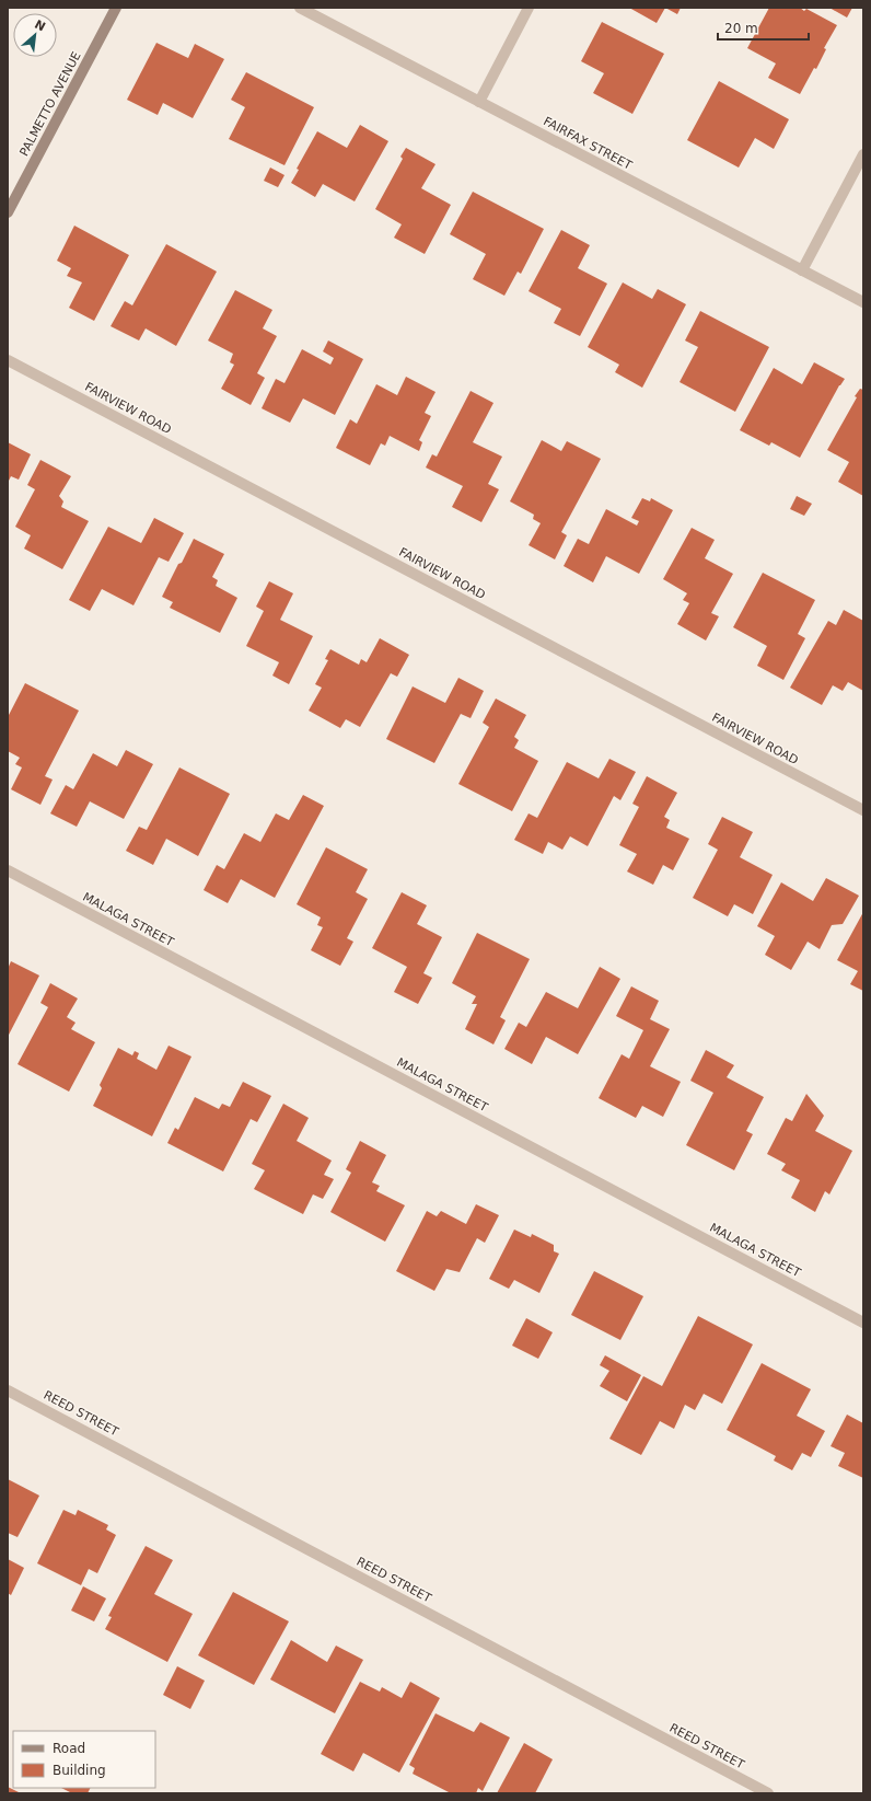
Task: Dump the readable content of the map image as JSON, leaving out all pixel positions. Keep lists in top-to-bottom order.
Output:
{
  "streets": {
    "street": [
      "PALMETTO AVENUE",
      "FAIRFAX STREET",
      "FAIRVIEW ROAD",
      "MALAGA STREET",
      "REED STREET"
    ]
  },
  "legend": ["Road", "Building"],
  "scale_bar": "20 m",
  "north": "top right"
}
